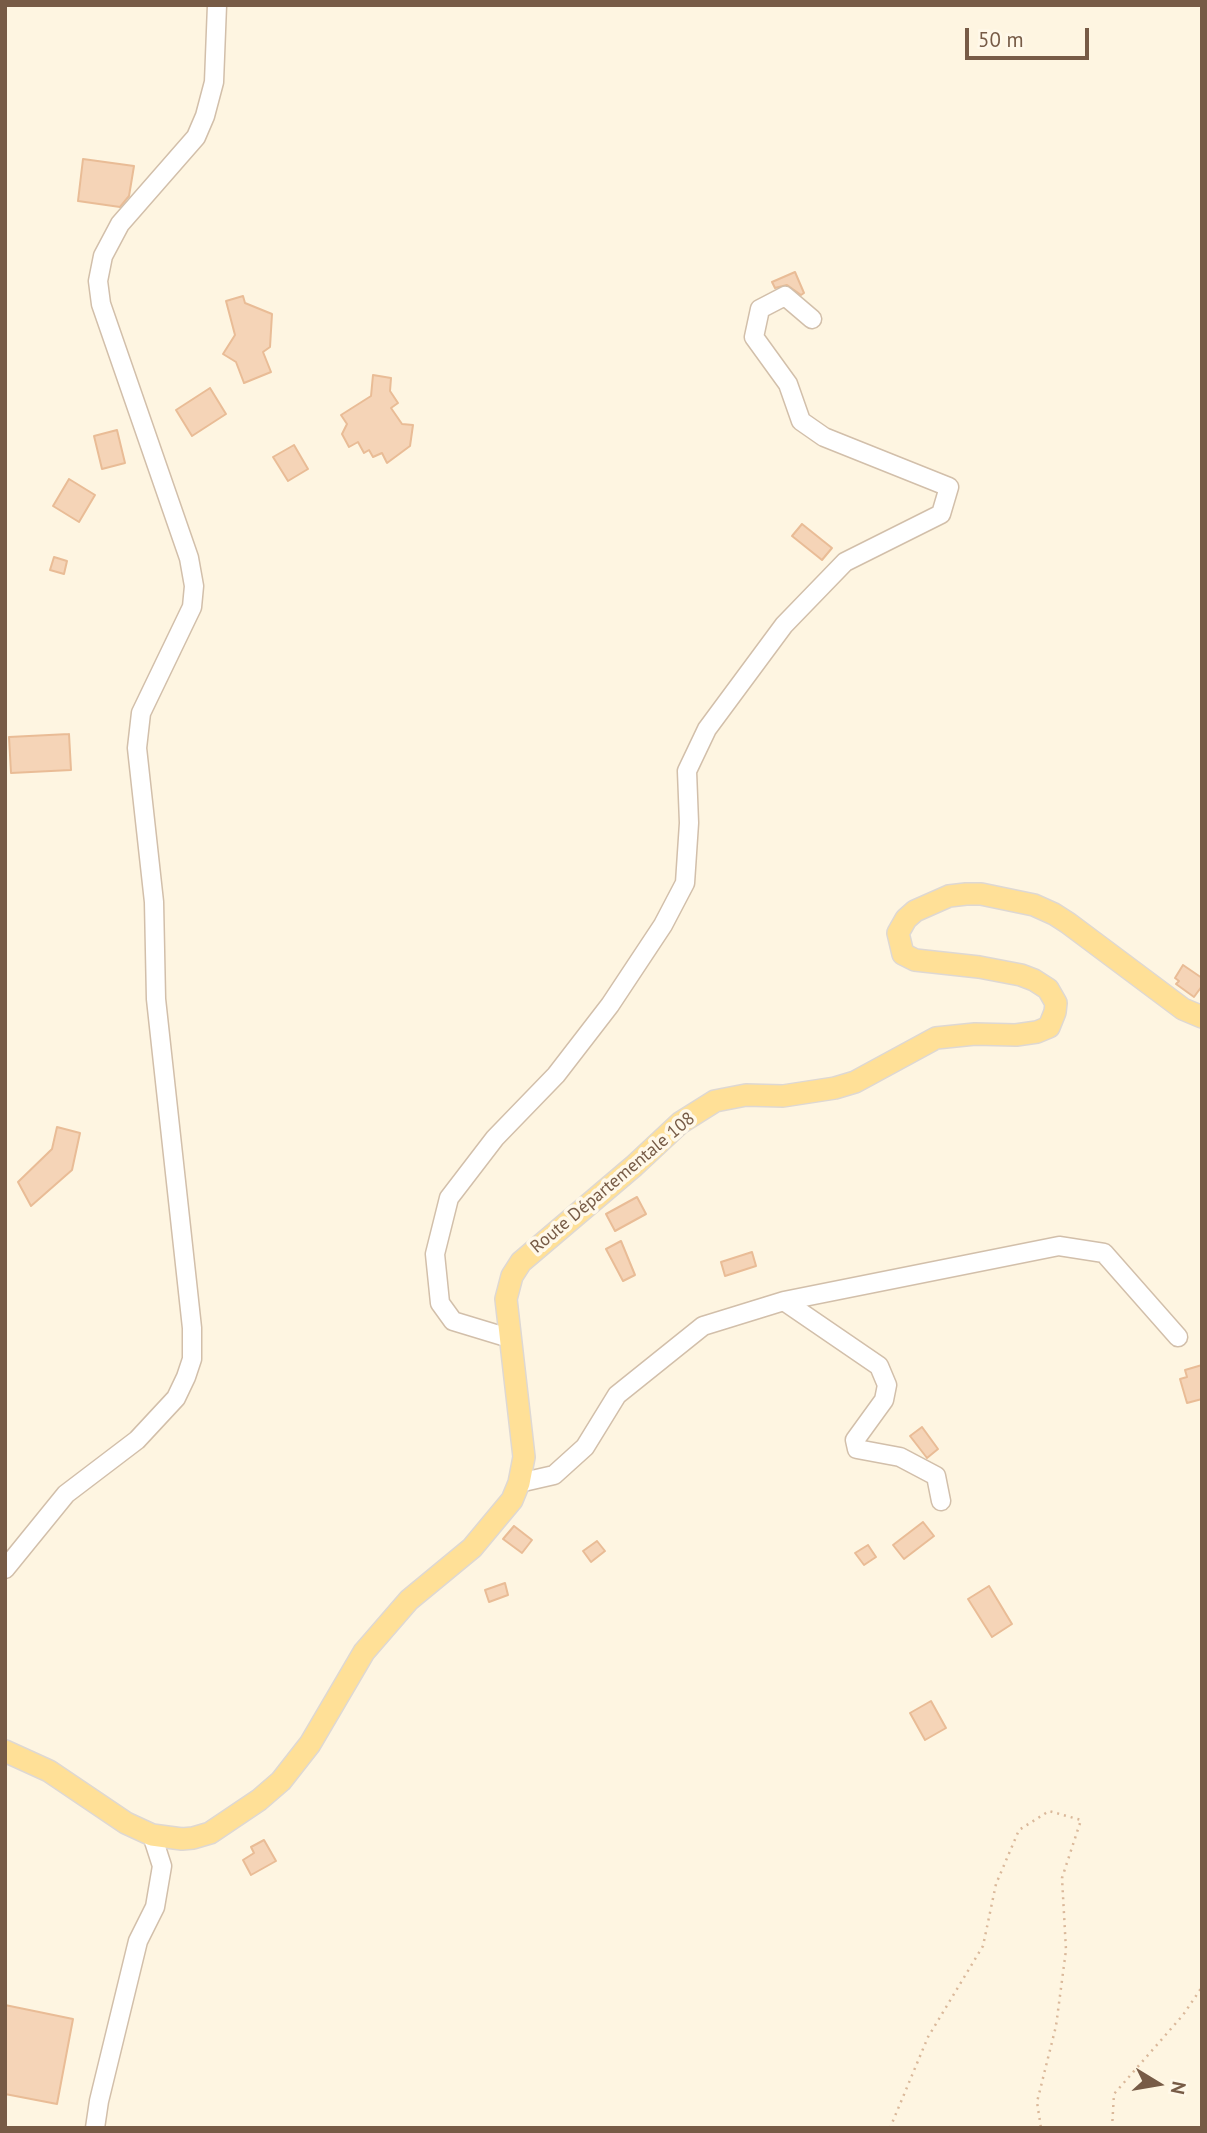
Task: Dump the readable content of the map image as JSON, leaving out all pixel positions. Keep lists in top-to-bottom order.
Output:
{
  "streets": {
    "main road": ["Route Départementale 108"]
  },
  "scale_bar": "50 m",
  "north": "right"
}
